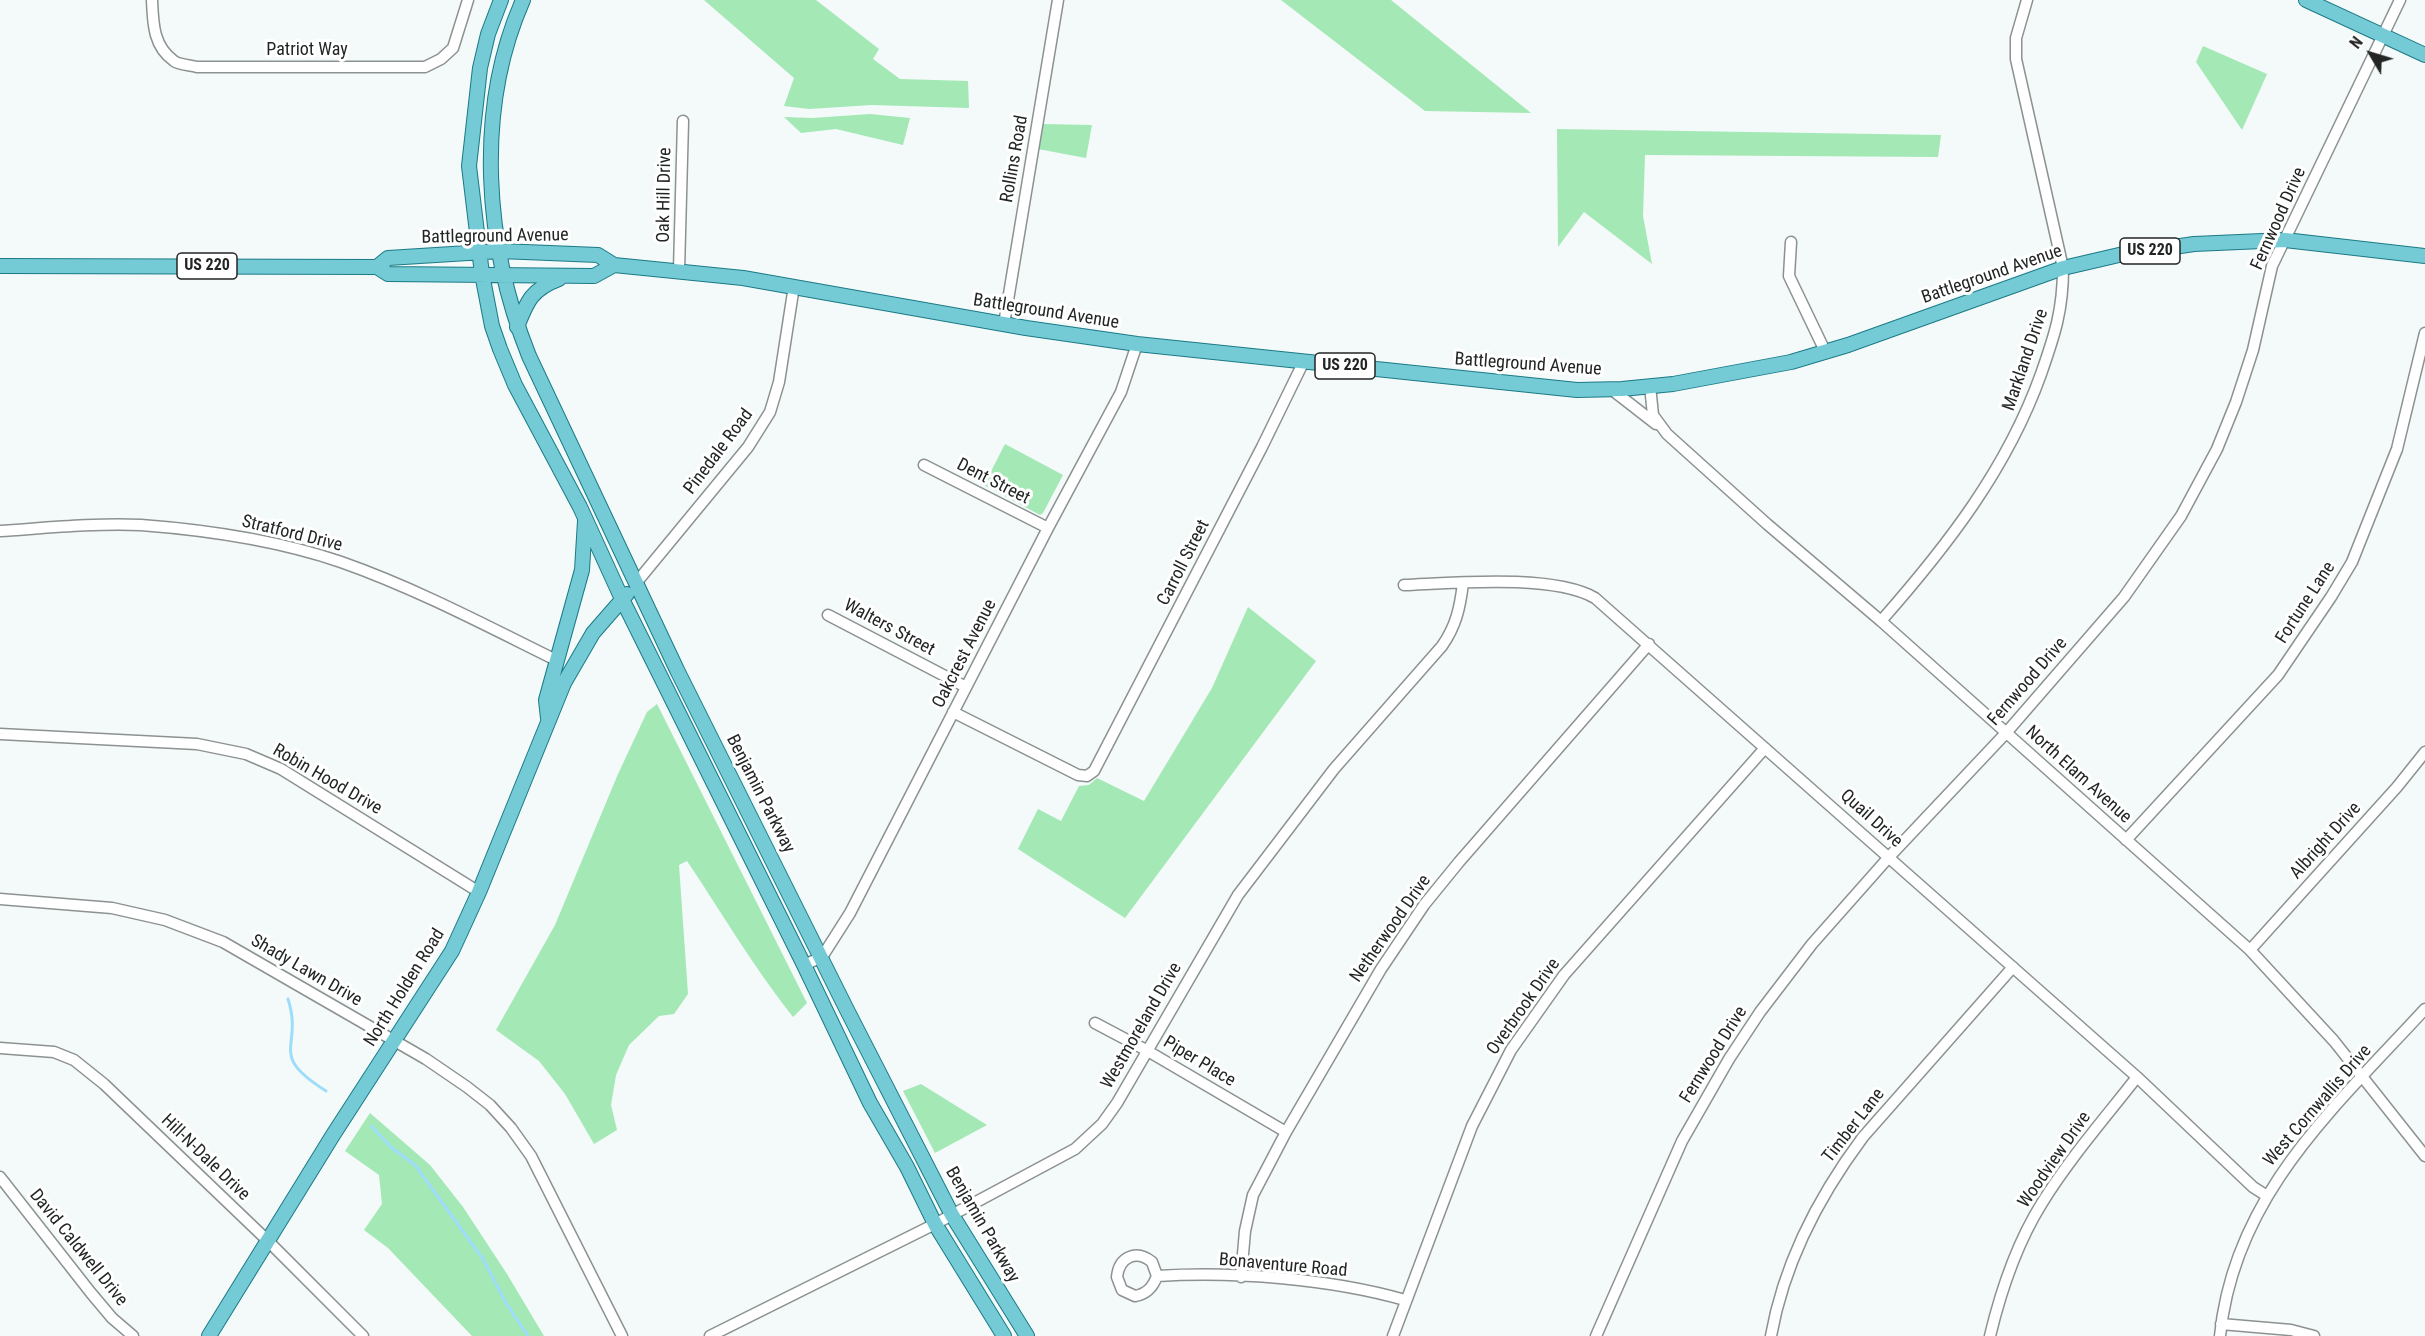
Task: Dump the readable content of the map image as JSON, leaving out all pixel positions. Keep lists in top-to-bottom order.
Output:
{
  "streets": {
    "main road": [
      "Battleground Avenue",
      "US 220",
      "Benjamin Parkway",
      "North Holden Road"
    ],
    "street": [
      "Patriot Way",
      "Rollins Road",
      "Oak Hill Drive",
      "Fernwood Drive",
      "Markland Drive",
      "Pinedale Road",
      "Dent Street",
      "Stratford Drive",
      "Carroll Street",
      "Fortune Lane",
      "Walters Street",
      "Oakcrest Avenue",
      "North Elam Avenue",
      "Robin Hood Drive",
      "Quail Drive",
      "Albright Drive",
      "Netherwood Drive",
      "Shady Lawn Drive",
      "Overbrook Drive",
      "Westmoreland Drive",
      "Piper Place",
      "West Cornwallis Drive",
      "Timber Lane",
      "Hill-N-Dale Drive",
      "Woodview Drive",
      "David Caldwell Drive",
      "Bonaventure Road"
    ]
  },
  "crossings": [
    ["Rollins Road", "Battleground Avenue"],
    ["Oak Hill Drive", "Battleground Avenue"],
    ["Fernwood Drive", "Battleground Avenue"],
    ["Fernwood Drive", "North Elam Avenue"],
    ["Fernwood Drive", "Quail Drive"],
    ["Battleground Avenue", "Markland Drive"],
    ["Battleground Avenue", "Pinedale Road"],
    ["Battleground Avenue", "Carroll Street"],
    ["Battleground Avenue", "Oakcrest Avenue"],
    ["Battleground Avenue", "North Elam Avenue"],
    ["Battleground Avenue", "Benjamin Parkway"],
    ["Markland Drive", "North Elam Avenue"],
    ["Pinedale Road", "Benjamin Parkway"],
    ["Pinedale Road", "North Holden Road"],
    ["Dent Street", "Oakcrest Avenue"],
    ["Carroll Street", "Oakcrest Avenue"],
    ["Fortune Lane", "North Elam Avenue"],
    ["Walters Street", "Oakcrest Avenue"],
    ["Oakcrest Avenue", "Benjamin Parkway"],
    ["North Elam Avenue", "Albright Drive"],
    ["North Elam Avenue", "West Cornwallis Drive"],
    ["Robin Hood Drive", "North Holden Road"],
    ["Benjamin Parkway", "North Holden Road"],
    ["Benjamin Parkway", "Westmoreland Drive"],
    ["Quail Drive", "Netherwood Drive"],
    ["Quail Drive", "Overbrook Drive"],
    ["Quail Drive", "Westmoreland Drive"],
    ["Quail Drive", "West Cornwallis Drive"],
    ["Quail Drive", "Timber Lane"],
    ["Quail Drive", "Woodview Drive"],
    ["Netherwood Drive", "Piper Place"],
    ["Netherwood Drive", "Bonaventure Road"],
    ["Shady Lawn Drive", "North Holden Road"],
    ["North Holden Road", "Hill-N-Dale Drive"],
    ["Overbrook Drive", "Bonaventure Road"],
    ["Westmoreland Drive", "Piper Place"]
  ],
  "north": "top left"
}
